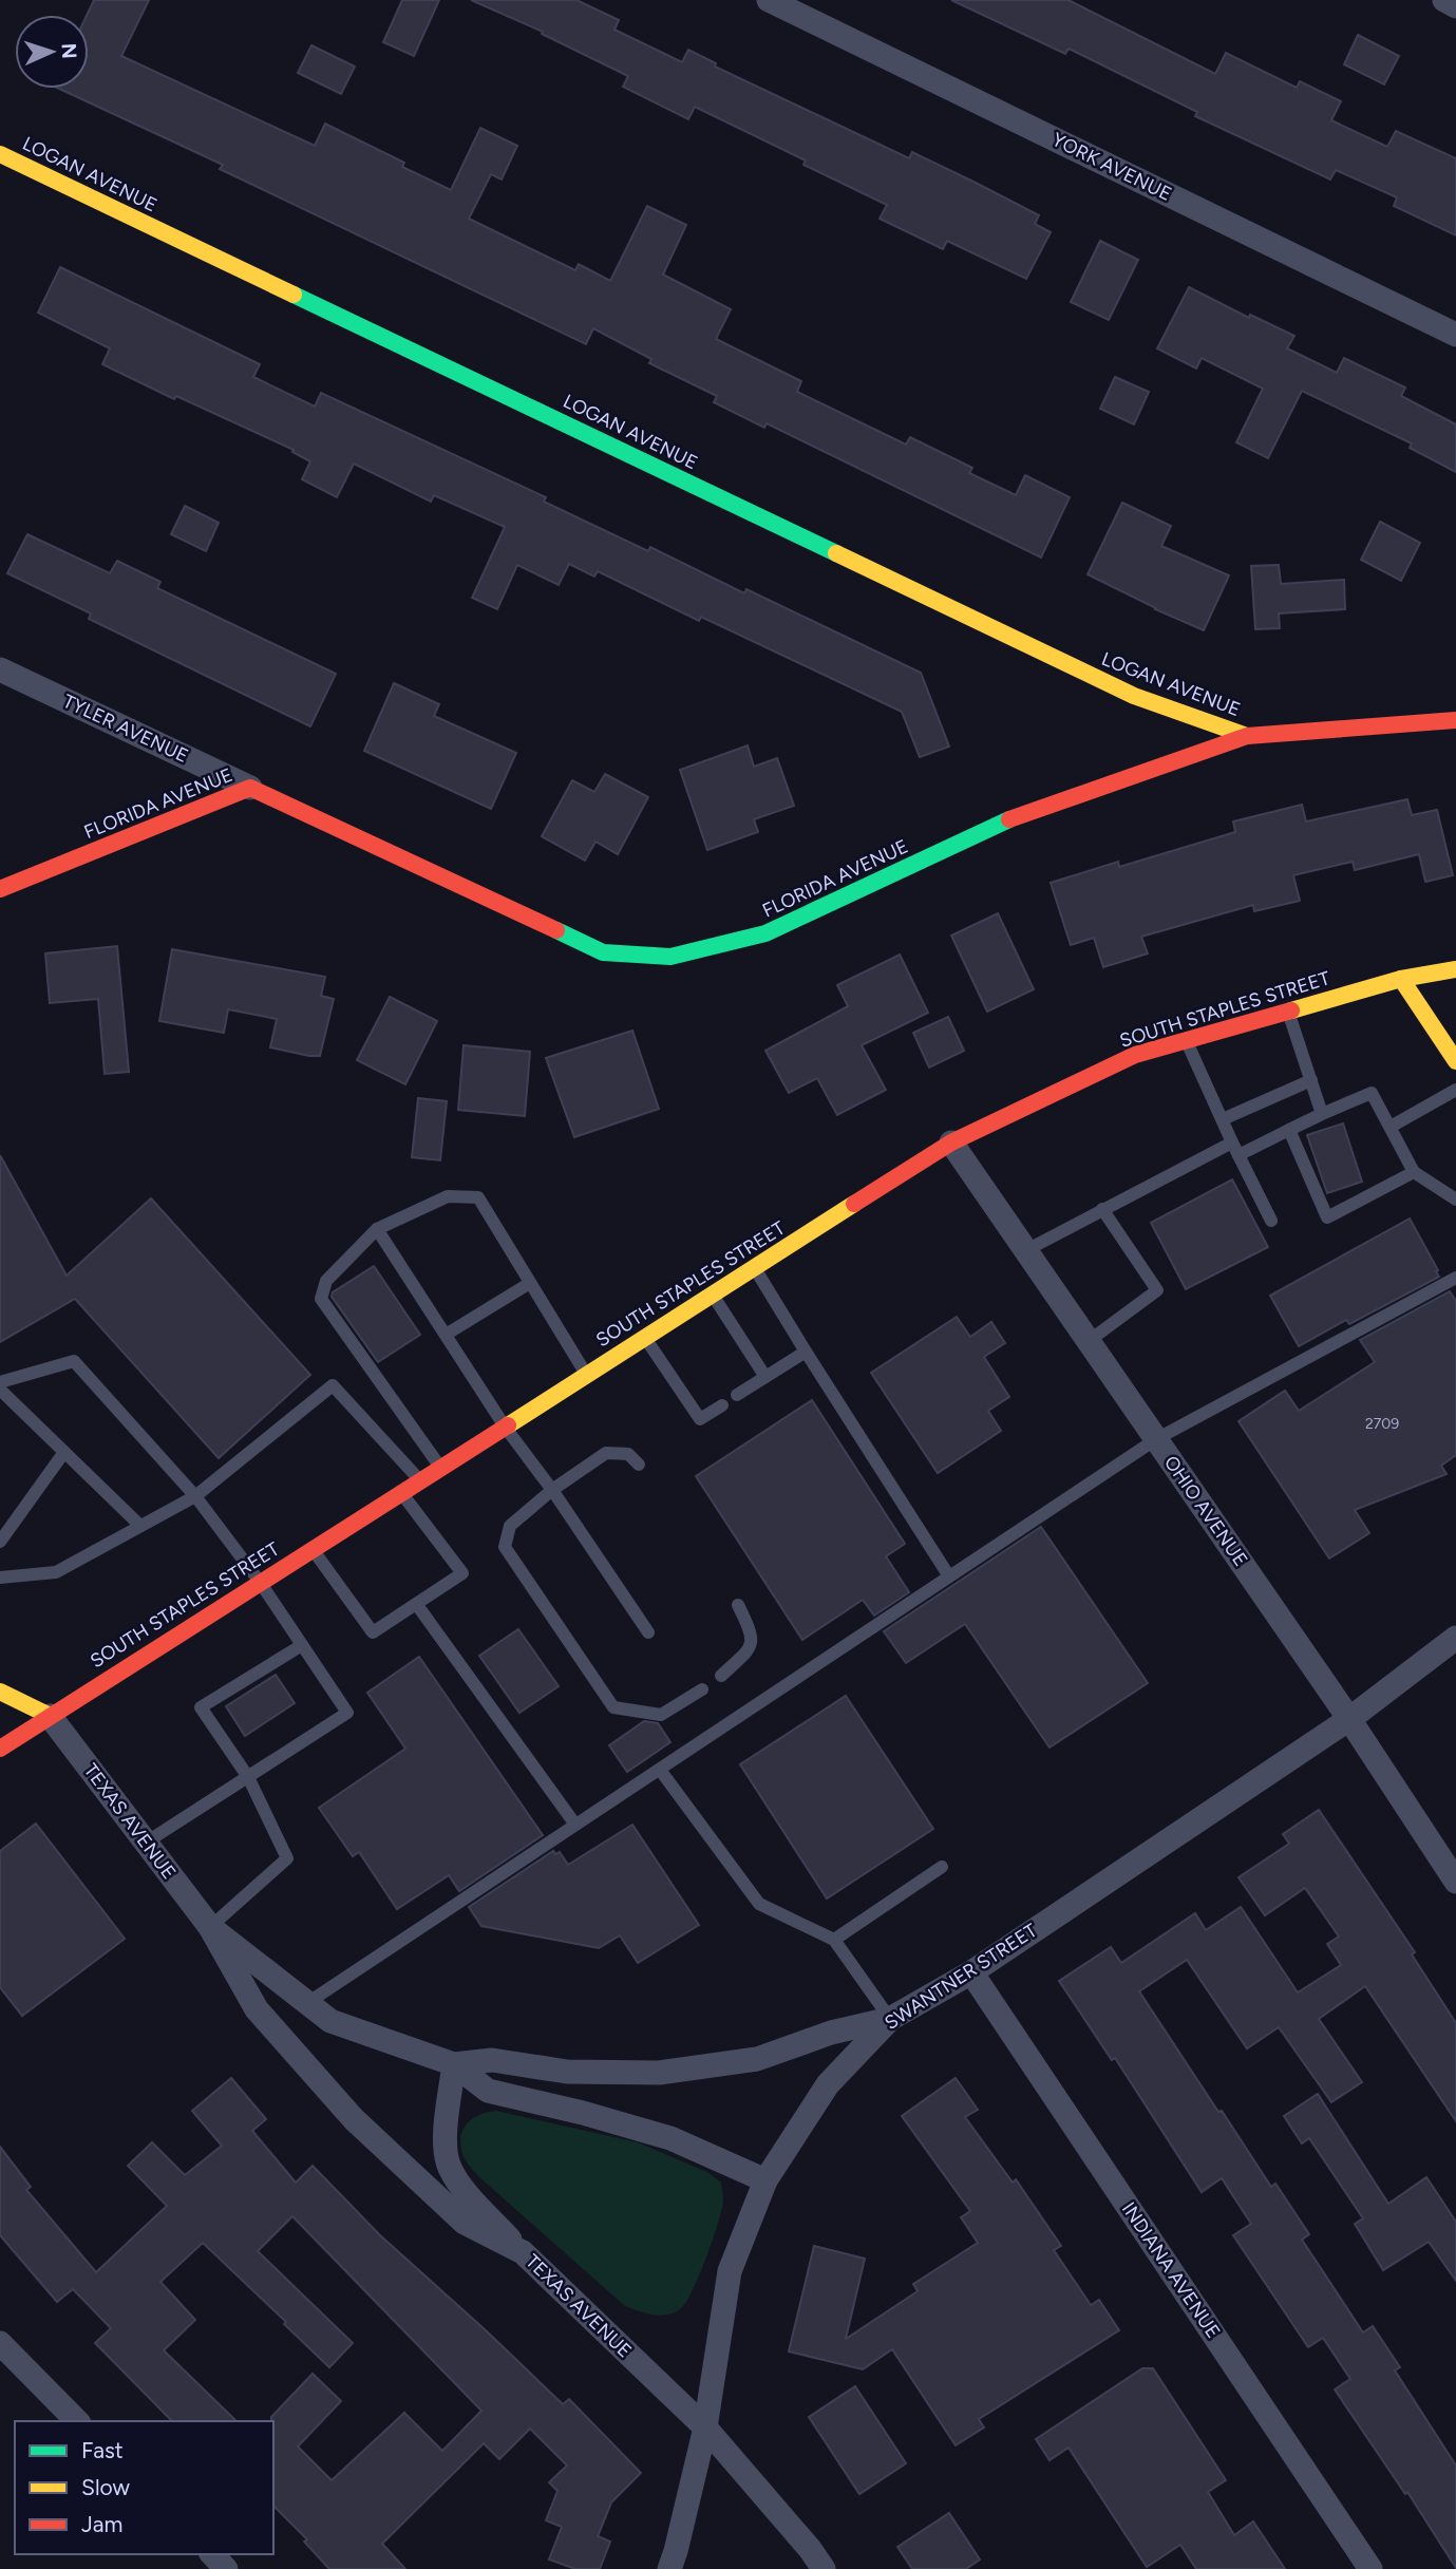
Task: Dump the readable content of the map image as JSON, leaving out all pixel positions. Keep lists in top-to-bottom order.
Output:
{
  "streets": {
    "street": [
      "YORK AVENUE",
      "LOGAN AVENUE",
      "TYLER AVENUE",
      "FLORIDA AVENUE",
      "SOUTH STAPLES STREET",
      "OHIO AVENUE",
      "TEXAS AVENUE",
      "SWANTNER STREET",
      "INDIANA AVENUE"
    ]
  },
  "crossings": [
    ["LOGAN AVENUE", "FLORIDA AVENUE"],
    ["TYLER AVENUE", "FLORIDA AVENUE"],
    ["SOUTH STAPLES STREET", "OHIO AVENUE"],
    ["SOUTH STAPLES STREET", "TEXAS AVENUE"],
    ["OHIO AVENUE", "SWANTNER STREET"],
    ["TEXAS AVENUE", "SWANTNER STREET"],
    ["SWANTNER STREET", "INDIANA AVENUE"]
  ],
  "house_numbers": ["2709"],
  "legend": ["Fast", "Slow", "Jam"],
  "north": "right"
}
